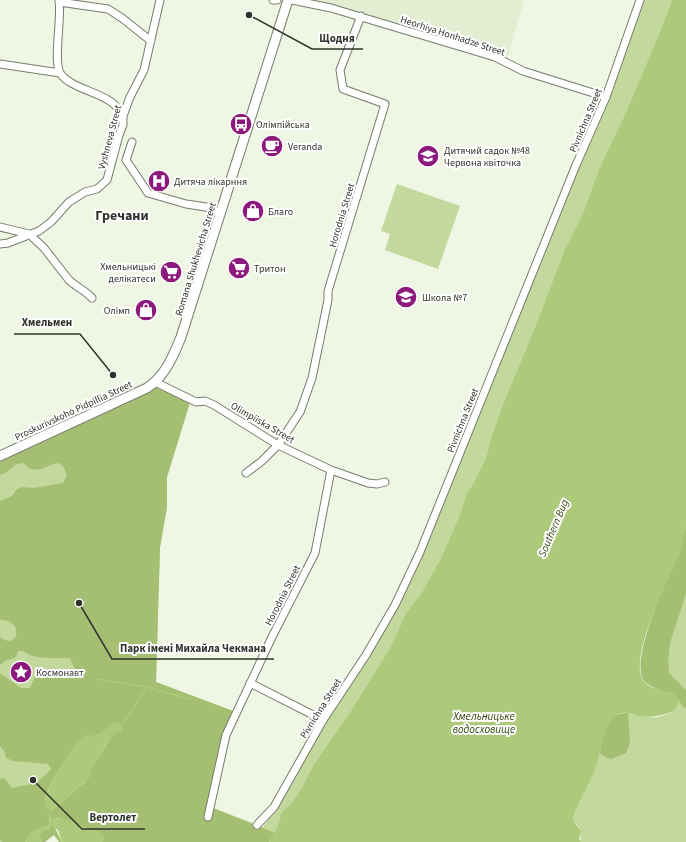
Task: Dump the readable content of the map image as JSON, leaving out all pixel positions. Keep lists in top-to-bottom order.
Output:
{
  "streets": {
    "main road": ["Romana Shukhevicha Street", "Proskurivskoho Pidpillia Street"],
    "street": [
      "Heorhiya Honhadze Street",
      "Pivnichna Street",
      "Vyshneva Street",
      "Horodnia Street",
      "Olimpiiska Street"
    ]
  },
  "crossings": [
    ["Heorhiya Honhadze Street", "Pivnichna Street"],
    ["Heorhiya Honhadze Street", "Horodnia Street"],
    ["Horodnia Street", "Olimpiiska Street"],
    ["Romana Shukhevicha Street", "Proskurivskoho Pidpillia Street"],
    ["Romana Shukhevicha Street", "Olimpiiska Street"],
    ["Proskurivskoho Pidpillia Street", "Olimpiiska Street"]
  ],
  "districts": ["Гречани"],
  "water": ["Southern Bug", "Хмельницьке водосховище"],
  "places": {
    "other": [
      "Щодня",
      "Хмельмен",
      "Парк імені Михайла Чекмана",
      "Вертолет"
    ],
    "bus stop": ["Олiмпiйська"],
    "cafe": ["Veranda"],
    "school or university": ["Дитячий садок №48 Червона квіточка", "Школа №7"],
    "hospital": ["Дитяча лікарння"],
    "shop": ["Благо", "Олімп"],
    "supermarket": ["Тритон", "Хмельницькі делікатеси"],
    "place": ["Космонавт"]
  }
}
